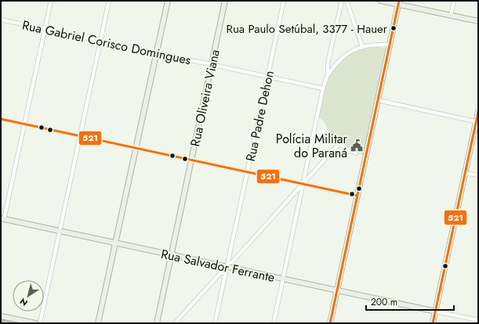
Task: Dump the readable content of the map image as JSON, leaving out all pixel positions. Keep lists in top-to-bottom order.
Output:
{
  "streets": {
    "main road": ["Rua Oliveira Viana", "Rua Salvador Ferrante"],
    "street": ["Rua Gabriel Corisco Domingues", "Rua Padre Dehon"]
  },
  "crossings": [
    ["Rua Gabriel Corisco Domingues", "Rua Oliveira Viana"],
    ["Rua Gabriel Corisco Domingues", "Rua Padre Dehon"],
    ["Rua Oliveira Viana", "Rua Salvador Ferrante"],
    ["Rua Padre Dehon", "Rua Salvador Ferrante"]
  ],
  "places": {
    "other": ["Rua Paulo Setúbal, 3377 - Hauer"],
    "public building": ["Polícia Militar do Paraná"]
  },
  "lines": ["transit line 521"],
  "scale_bar": "200 m",
  "north": "bottom left"
}
